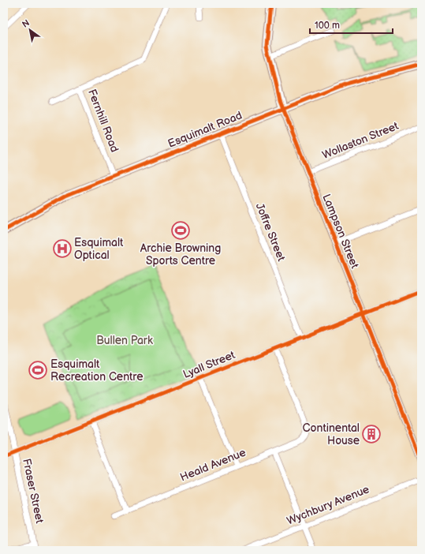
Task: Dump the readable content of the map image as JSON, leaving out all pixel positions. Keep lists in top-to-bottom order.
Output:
{
  "streets": {
    "main road": ["Esquimalt Road", "Lampson Street"],
    "street": [
      "Fernhill Road",
      "Wollaston Street",
      "Joffre Street",
      "Lyall Street",
      "Heald Avenue",
      "Fraser Street",
      "Wychbury Avenue"
    ]
  },
  "crossings": [
    ["Fernhill Road", "Esquimalt Road"],
    ["Esquimalt Road", "Lampson Street"],
    ["Esquimalt Road", "Joffre Street"],
    ["Wollaston Street", "Lampson Street"],
    ["Lampson Street", "Lyall Street"],
    ["Joffre Street", "Lyall Street"],
    ["Lyall Street", "Heald Avenue"],
    ["Lyall Street", "Fraser Street"]
  ],
  "parks": ["Bullen Park"],
  "places": {
    "sports": ["Archie Browning Sports Centre", "Esquimalt Recreation Centre"],
    "hospital": ["Esquimalt Optical"],
    "building": ["Continental House"]
  },
  "scale_bar": "100 m",
  "north": "top left"
}
